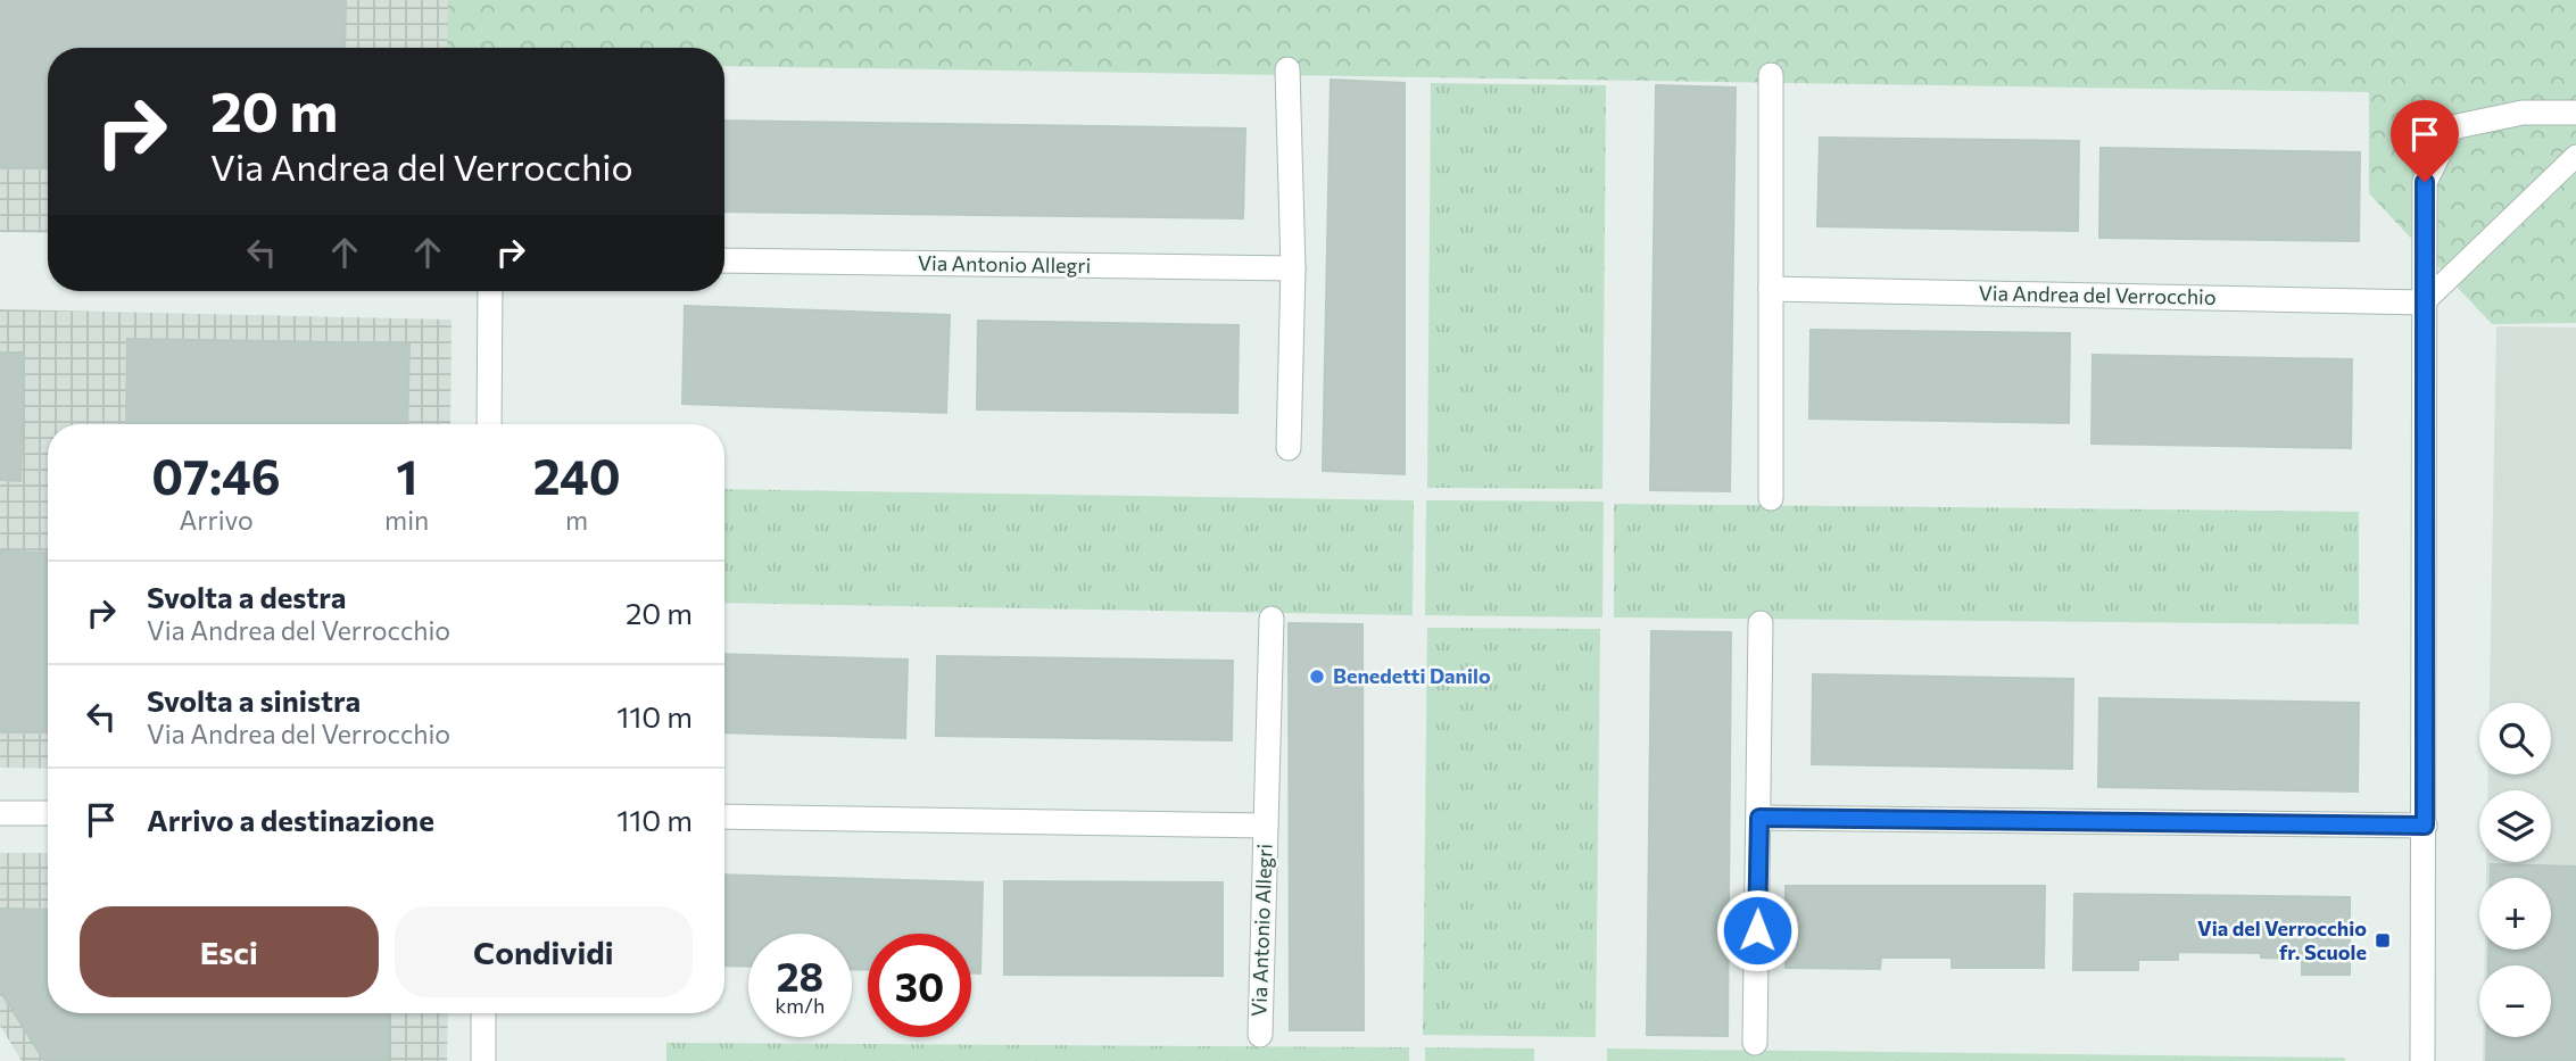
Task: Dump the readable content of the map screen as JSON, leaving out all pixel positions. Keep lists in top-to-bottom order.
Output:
{
  "streets": {
    "street": ["Via Antonio Allegri", "Via Andrea del Verrocchio"]
  },
  "places": {
    "other": ["Benedetti Danilo"],
    "transit": ["Via del Verrocchio fr. Scuole"]
  },
  "page": {
    "turn": ["20 m", "Via Andrea del Verrocchio"],
    "eta": [
      "07:46",
      "Arrivo",
      "1",
      "min",
      "240",
      "m"
    ],
    "list": [
      {
        "name": "Svolta a destra",
        "note": "Via Andrea del Verrocchio",
        "value": "20 m"
      },
      {
        "name": "Svolta a sinistra",
        "note": "Via Andrea del Verrocchio",
        "value": "110 m"
      },
      {
        "name": "Arrivo a destinazione",
        "value": "110 m"
      }
    ],
    "map_buttons": ["+", "−"],
    "buttons": ["Esci", "Condividi"],
    "speed": "28 km/h",
    "limit": "30"
  }
}
